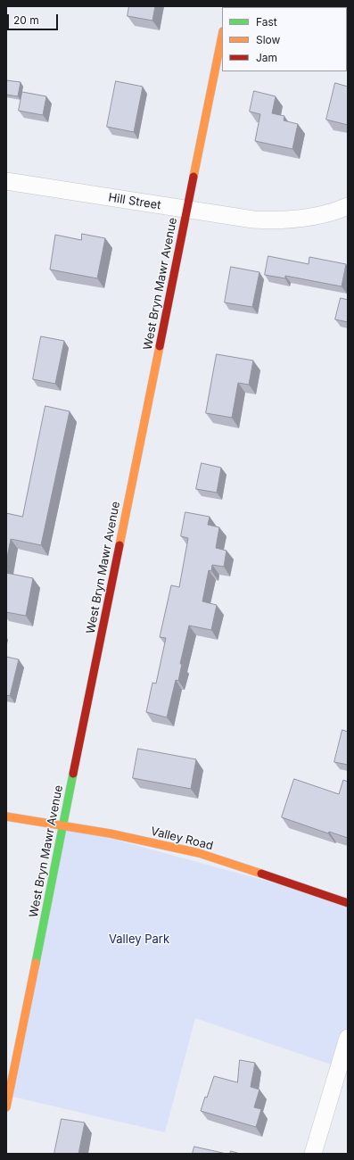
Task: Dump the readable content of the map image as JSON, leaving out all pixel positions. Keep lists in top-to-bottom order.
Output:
{
  "streets": {
    "street": ["Hill Street", "West Bryn Mawr Avenue", "Valley Road"]
  },
  "crossings": [
    ["Hill Street", "West Bryn Mawr Avenue"],
    ["West Bryn Mawr Avenue", "Valley Road"]
  ],
  "parks": ["Valley Park"],
  "legend": ["Fast", "Slow", "Jam"],
  "scale_bar": "20 m"
}
